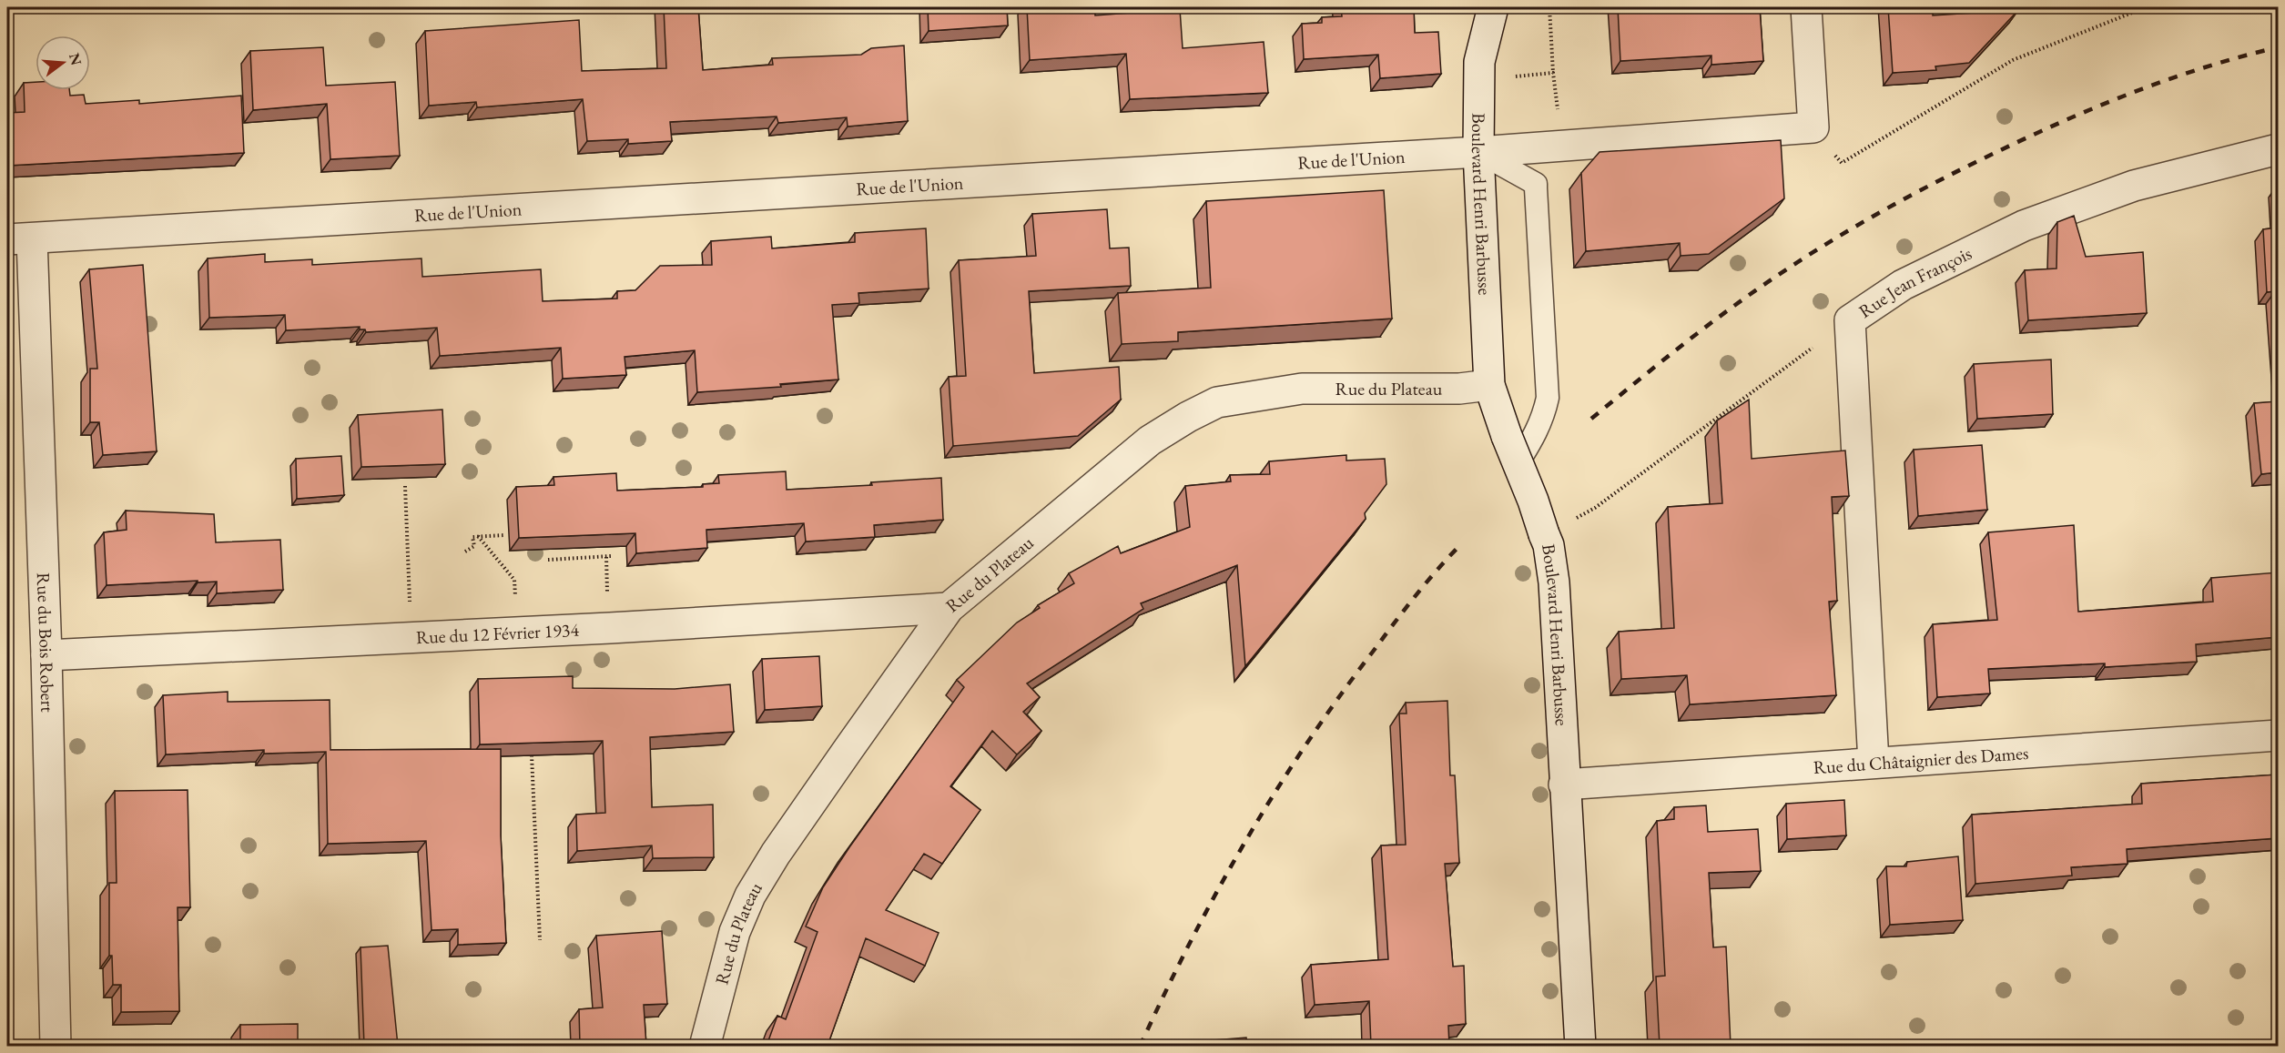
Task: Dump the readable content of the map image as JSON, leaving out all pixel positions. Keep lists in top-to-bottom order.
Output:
{
  "streets": {
    "street": [
      "Rue de l'Union",
      "Boulevard Henri Barbusse",
      "Rue Jean François",
      "Rue du Plateau",
      "Rue du 12 Février 1934",
      "Rue du Bois Robert",
      "Rue du Châtaignier des Dames"
    ]
  },
  "crossings": [
    ["Rue de l'Union", "Boulevard Henri Barbusse"],
    ["Rue de l'Union", "Rue du Bois Robert"],
    ["Boulevard Henri Barbusse", "Rue du Plateau"],
    ["Boulevard Henri Barbusse", "Rue du Châtaignier des Dames"],
    ["Rue Jean François", "Rue du Châtaignier des Dames"],
    ["Rue du Plateau", "Rue du 12 Février 1934"],
    ["Rue du 12 Février 1934", "Rue du Bois Robert"]
  ],
  "north": "right"
}
